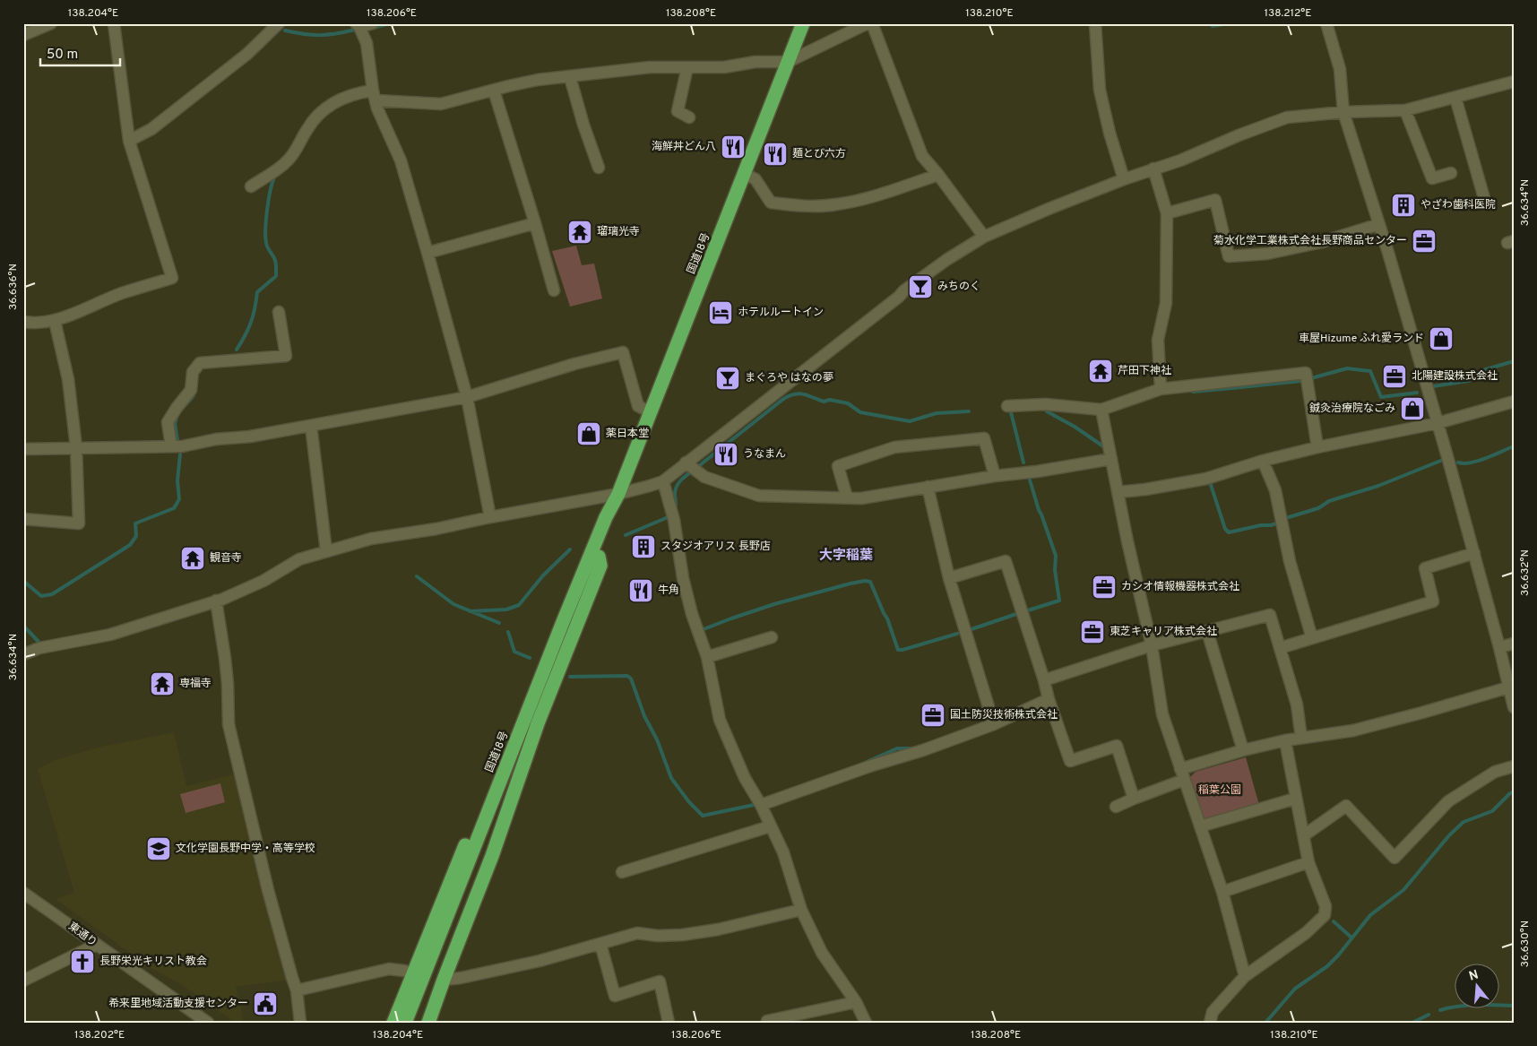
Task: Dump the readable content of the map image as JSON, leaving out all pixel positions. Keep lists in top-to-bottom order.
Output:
{
  "streets": {
    "highway": ["国道18号"],
    "street": ["東通り"]
  },
  "districts": ["大字稲葉"],
  "parks": ["稲葉公園"],
  "places": {
    "restaurant": [
      "海鮮丼どん八",
      "麺とび六方",
      "うなまん",
      "牛角"
    ],
    "building": ["やざわ歯科医院", "スタジオアリス 長野店"],
    "temple": [
      "瑠璃光寺",
      "芹田下神社",
      "観音寺",
      "専福寺"
    ],
    "office": [
      "菊水化学工業株式会社長野商品センター",
      "北陽建設株式会社",
      "カシオ情報機器株式会社",
      "東芝キャリア株式会社",
      "国土防災技術株式会社"
    ],
    "bar": ["みちのく", "まぐろや はなの夢"],
    "hotel": ["ホテルルートイン"],
    "shop": ["車屋Hizume ふれ愛ランド", "鍼灸治療院なごみ", "薬日本堂"],
    "school or university": ["文化学園長野中学・高等学校"],
    "church": ["長野栄光キリスト教会"],
    "public building": ["希来里地域活動支援センター"]
  },
  "scale_bar": "50 m",
  "north": "top",
  "coordinates": [
    "138.204°E",
    "138.206°E",
    "138.208°E",
    "138.210°E",
    "138.212°E",
    "36.634°N",
    "36.636°N",
    "36.632°N",
    "36.630°N",
    "138.202°E"
  ]
}
